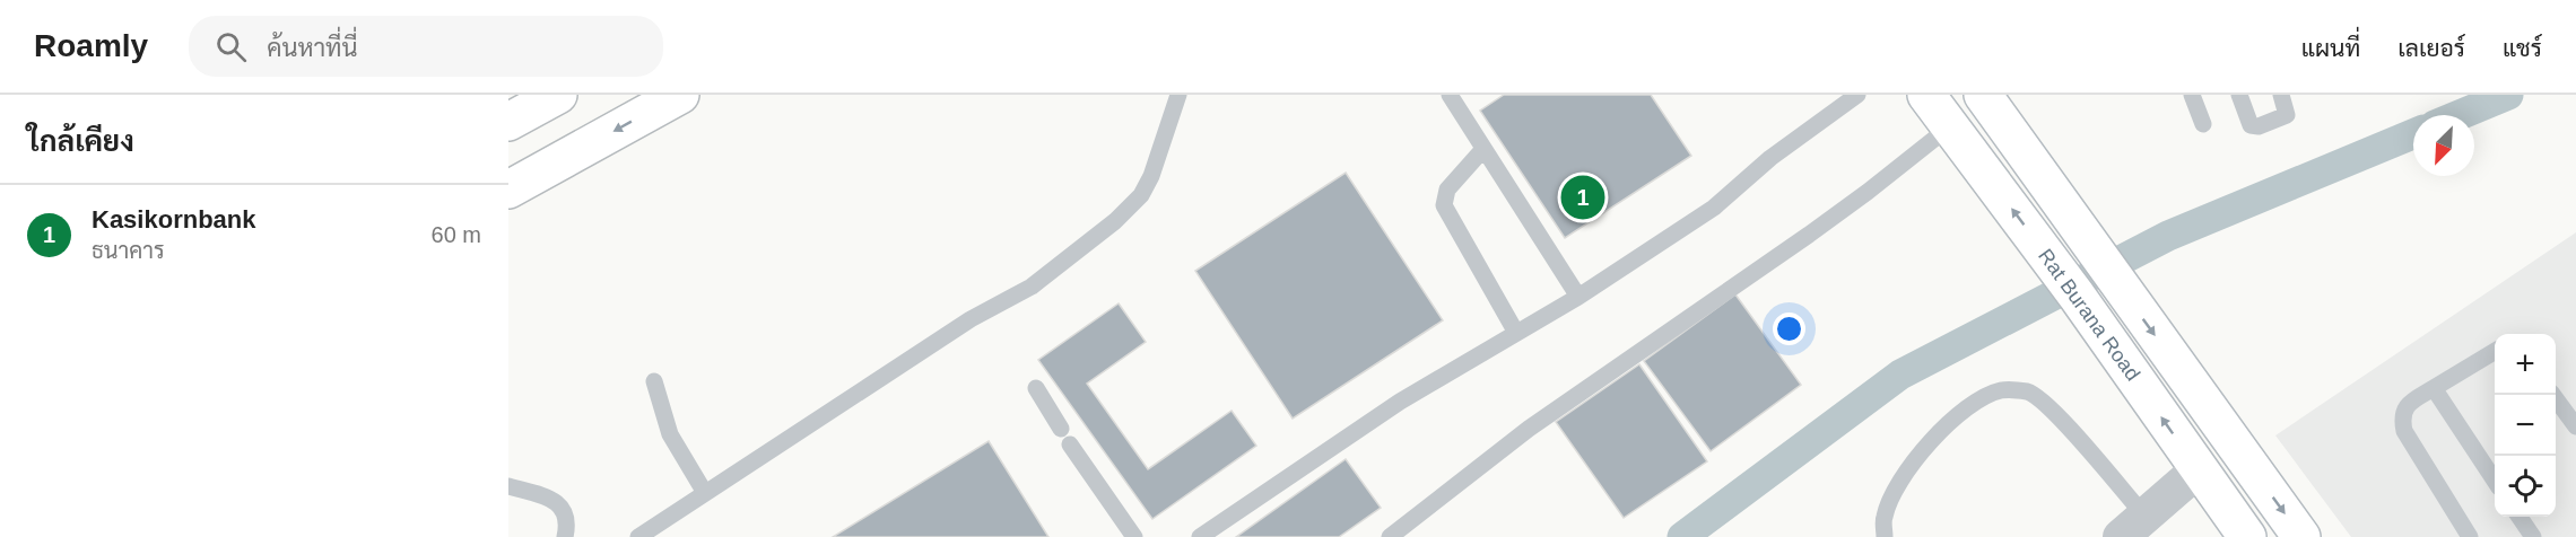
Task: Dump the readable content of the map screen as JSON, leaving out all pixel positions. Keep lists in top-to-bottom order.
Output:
{
  "streets": {
    "main road": ["Rat Burana Road"]
  },
  "north": "bottom left",
  "page": {
    "header": "Roamly",
    "search": "ค้นหาที่นี่",
    "nav": ["แผนที่", "เลเยอร์", "แชร์"],
    "heading": "ใกล้เคียง",
    "pins": "1",
    "list": [
      {
        "mark": "1",
        "name": "Kasikornbank",
        "note": "ธนาคาร",
        "value": "60 m"
      }
    ],
    "map_buttons": ["+", "−"]
  }
}
